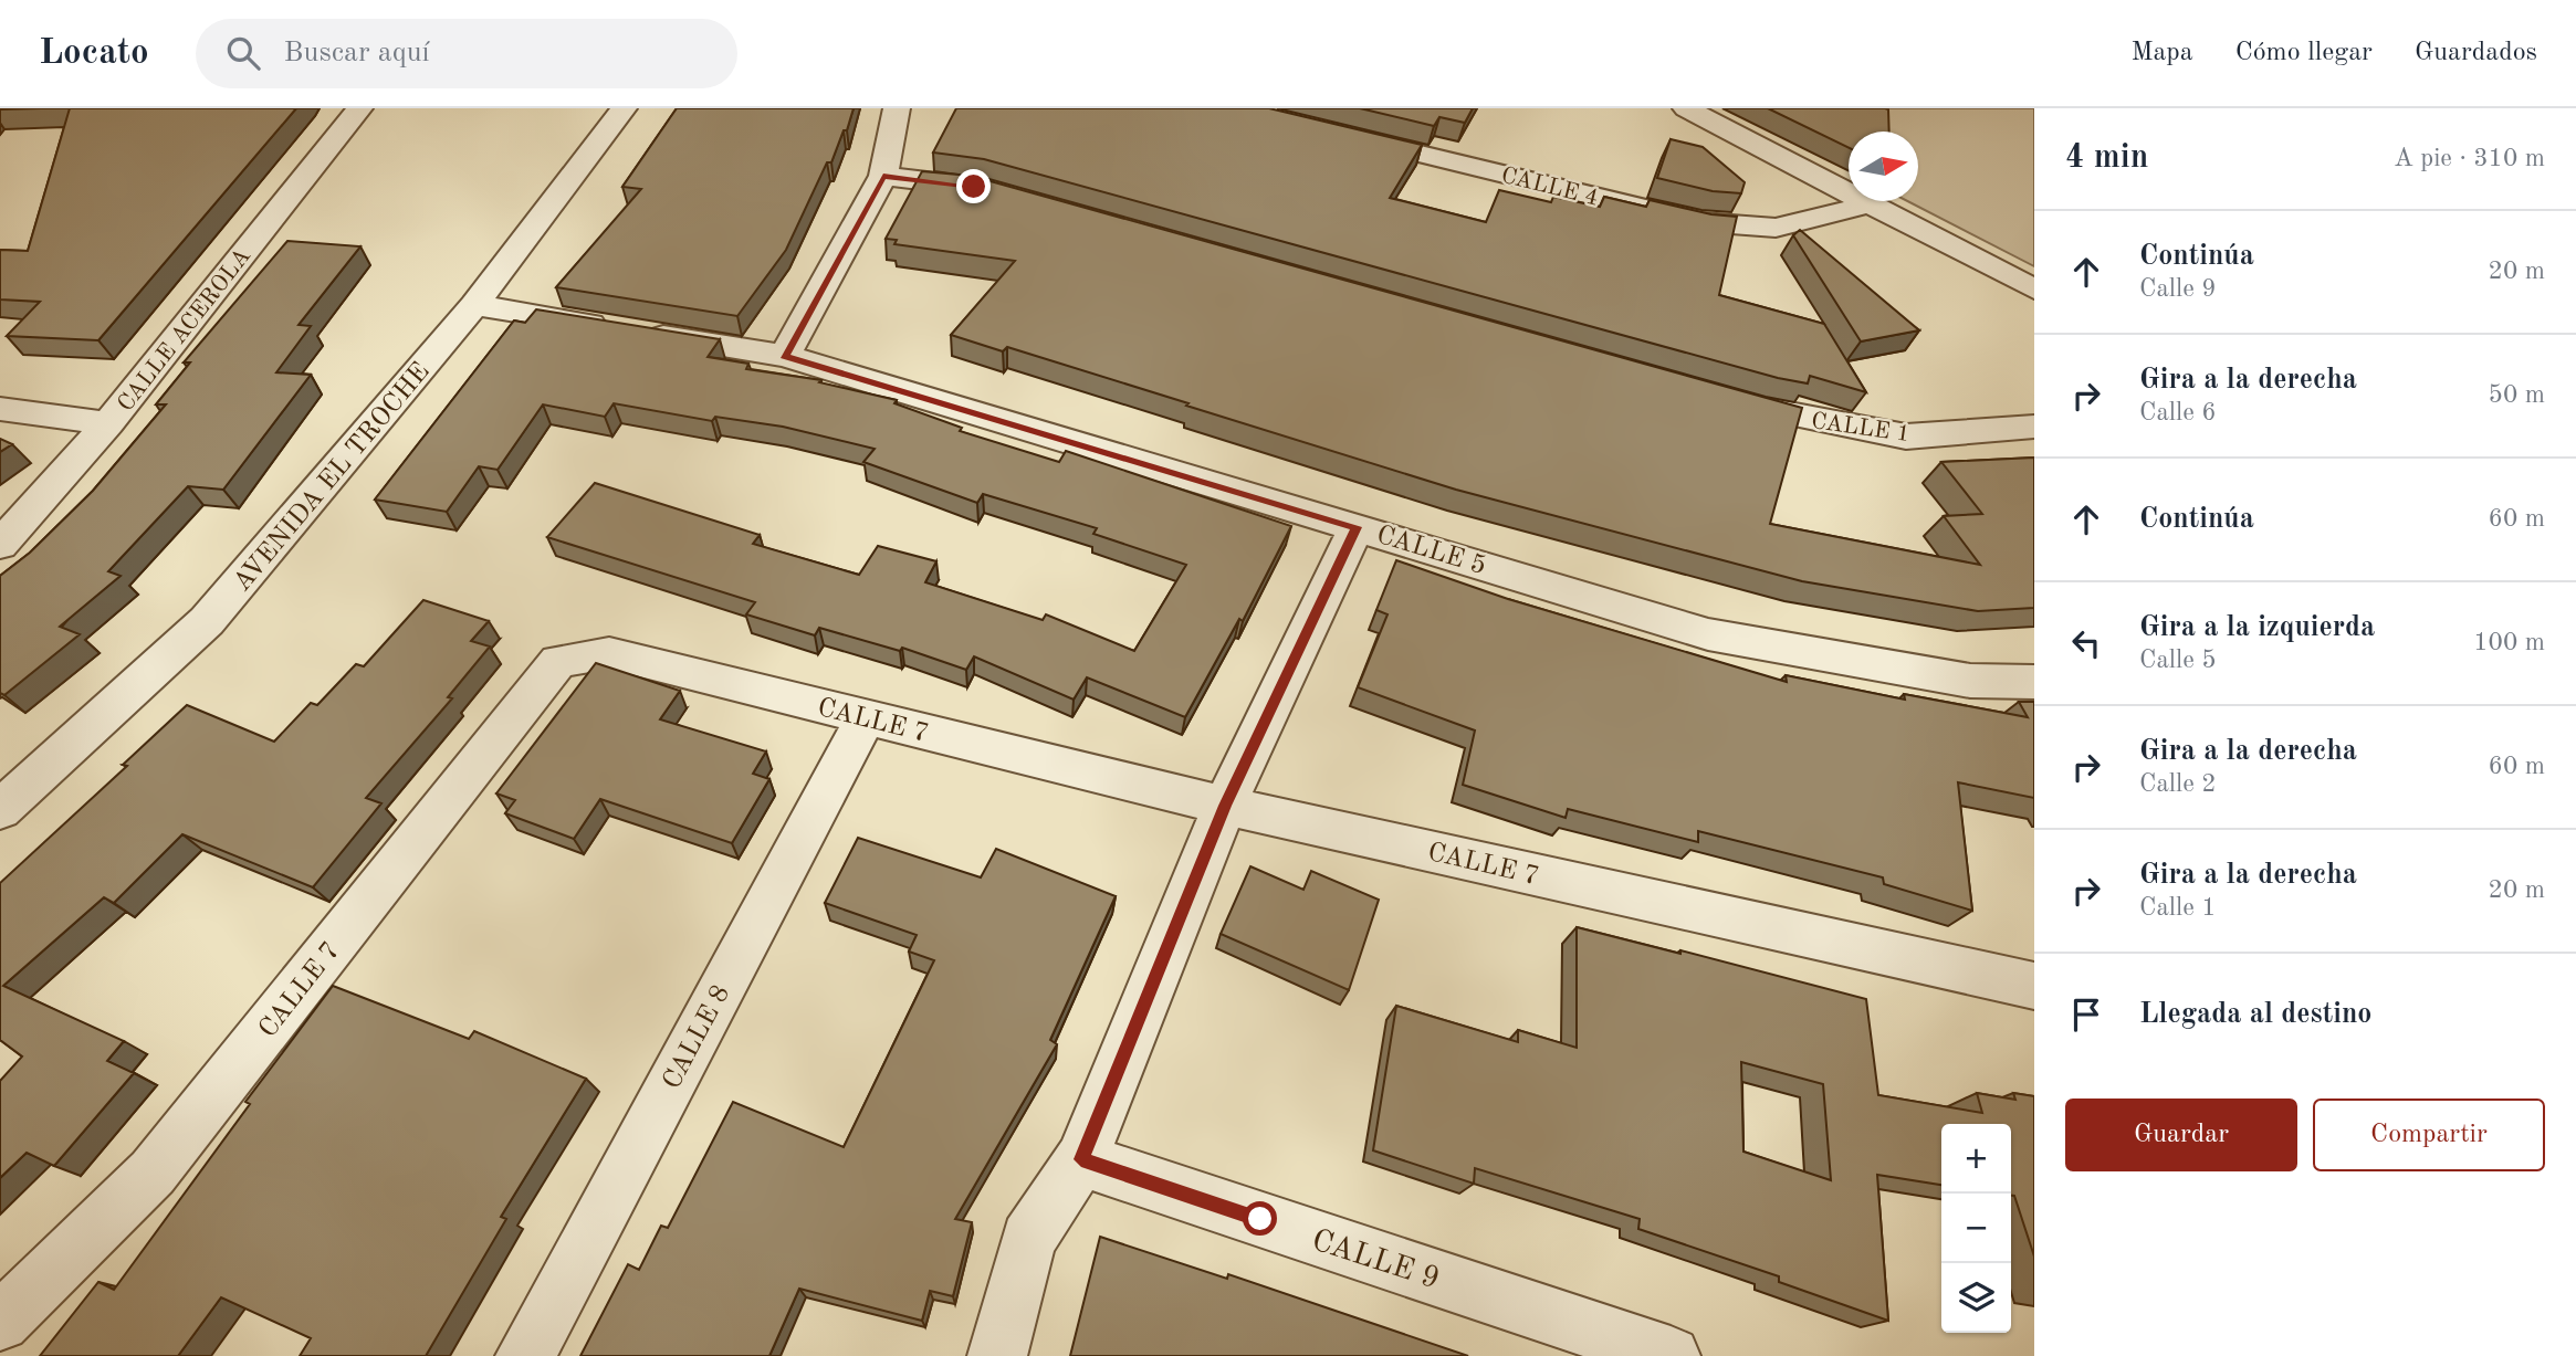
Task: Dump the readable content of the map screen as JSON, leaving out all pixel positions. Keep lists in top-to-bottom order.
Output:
{
  "streets": {
    "street": [
      "CALLE 4",
      "CALLE ACEROLA",
      "CALLE 1",
      "AVENIDA EL TROCHE",
      "CALLE 5",
      "CALLE 7",
      "CALLE 8",
      "CALLE 9"
    ]
  },
  "crossings": [
    ["AVENIDA EL TROCHE", "CALLE 5"],
    ["CALLE 7", "CALLE 8"]
  ],
  "north": "right",
  "page": {
    "header": "Locato",
    "search": "Buscar aquí",
    "nav": ["Mapa", "Cómo llegar", "Guardados"],
    "heading": ["4 min", "A pie · 310 m"],
    "list": [
      ["Continúa", "Calle 9", "20 m"],
      ["Gira a la derecha", "Calle 6", "50 m"],
      ["Continúa", "60 m"],
      ["Gira a la izquierda", "Calle 5", "100 m"],
      ["Gira a la derecha", "Calle 2", "60 m"],
      ["Gira a la derecha", "Calle 1", "20 m"],
      "Llegada al destino"
    ],
    "buttons": ["Guardar", "Compartir"],
    "map_buttons": ["+", "−"]
  }
}
